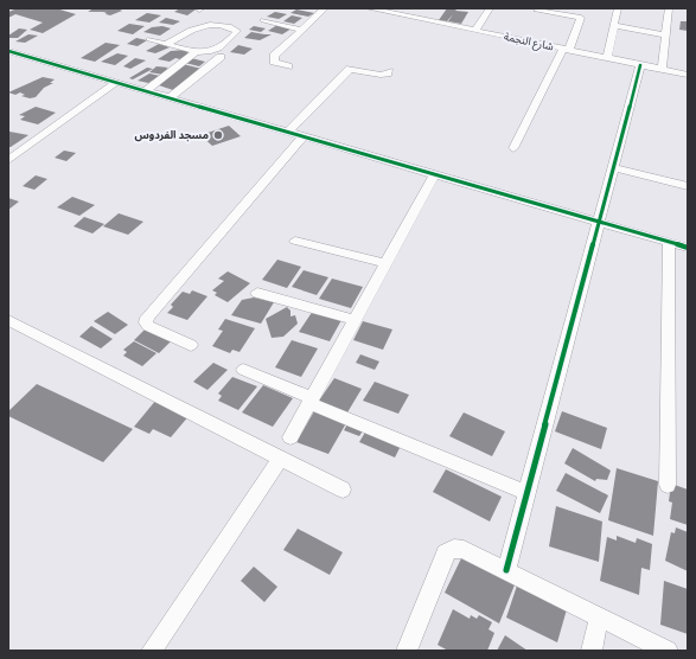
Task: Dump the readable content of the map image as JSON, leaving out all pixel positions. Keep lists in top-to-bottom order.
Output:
{
  "streets": {
    "street": ["شارع النجمة"]
  },
  "places": ["مسجد الفردوس"]
}
